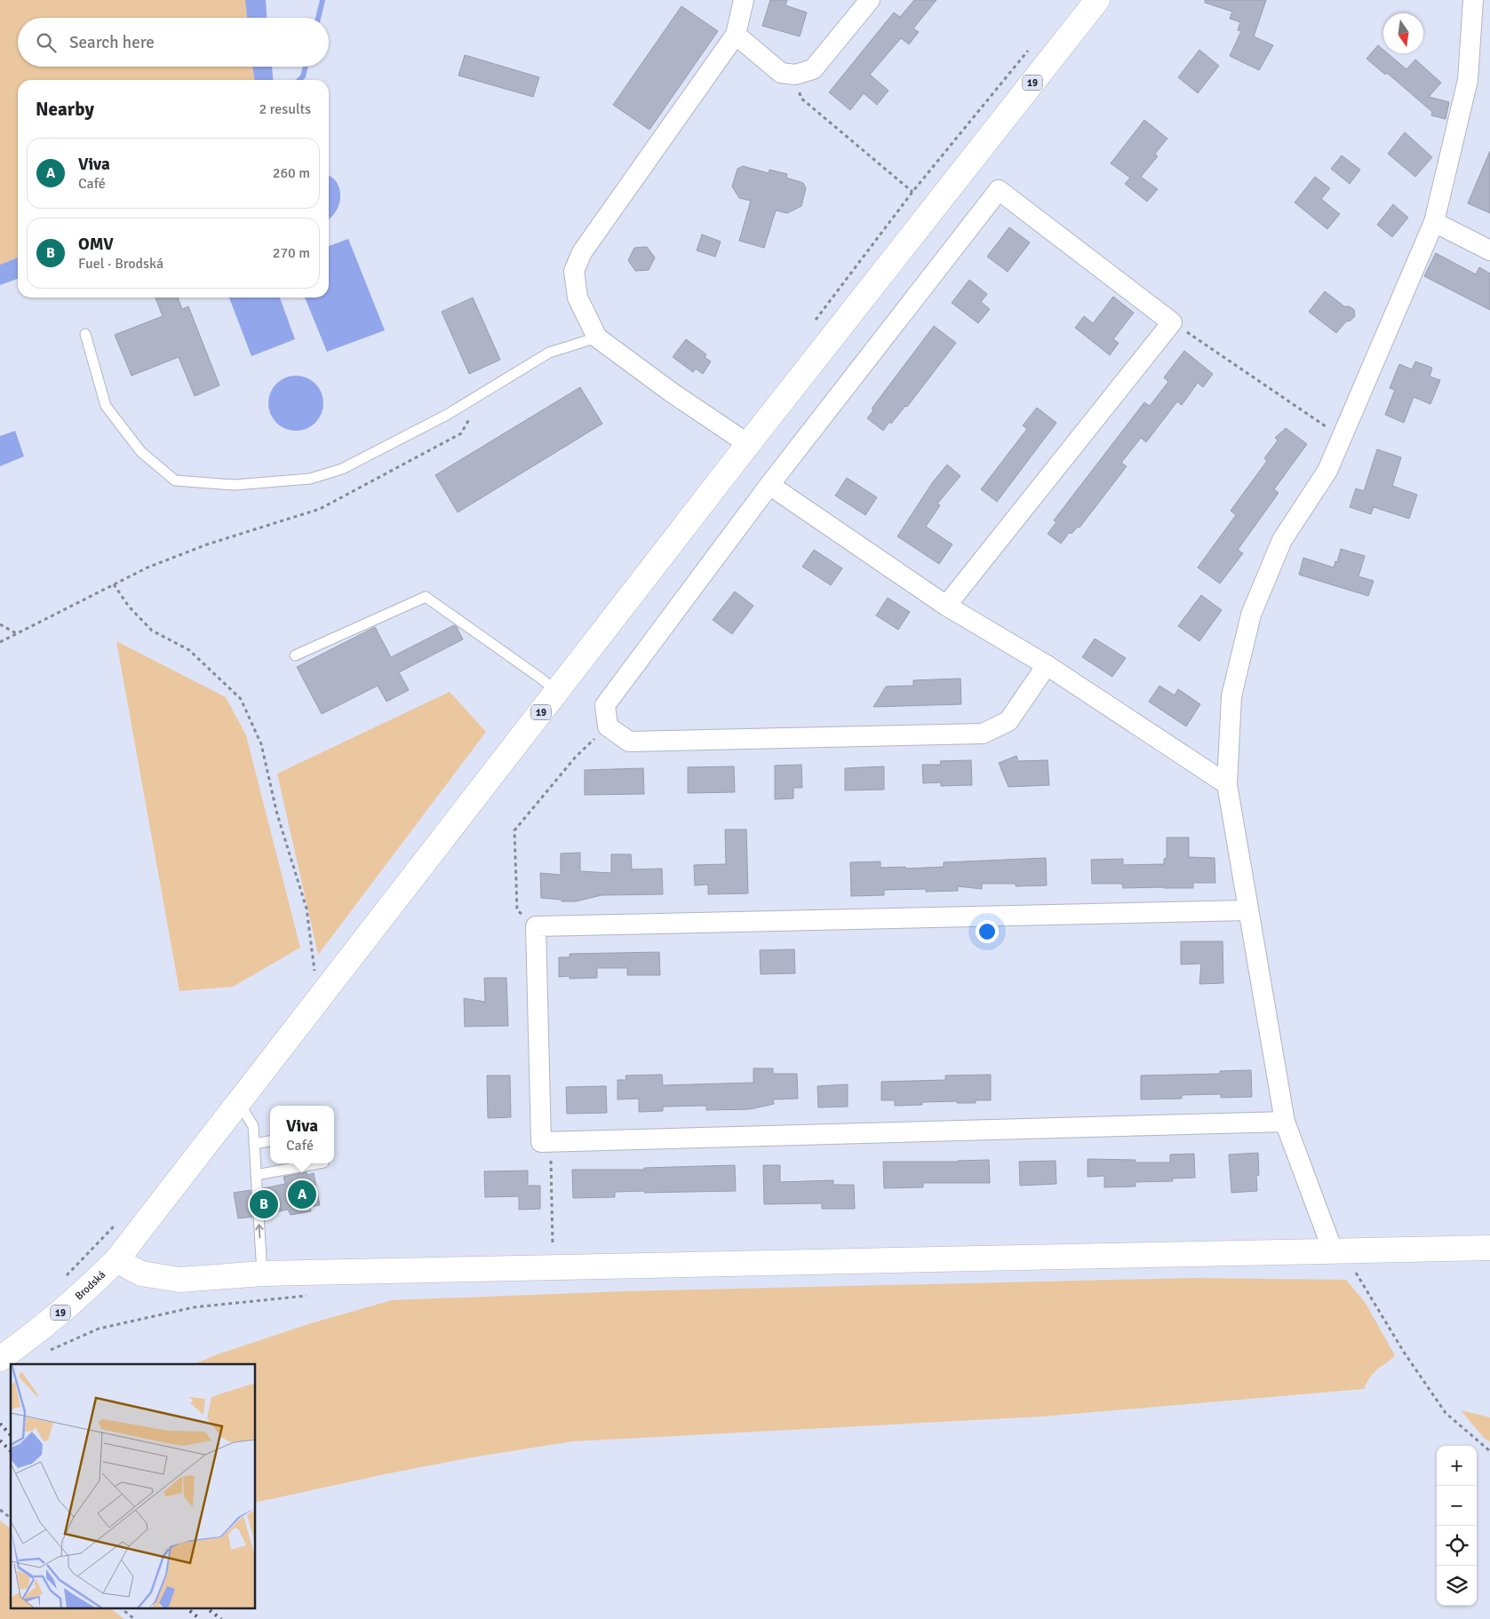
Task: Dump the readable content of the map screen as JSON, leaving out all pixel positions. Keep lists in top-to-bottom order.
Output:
{
  "streets": {
    "main road": ["19", "Brodská"]
  },
  "crossings": [
    ["19", "Brodská"]
  ],
  "north": "bottom",
  "page": {
    "search": "Search here",
    "heading": ["Nearby", "2 results"],
    "list": [
      {
        "mark": "A",
        "name": "Viva",
        "note": "Café",
        "value": "260 m"
      },
      {
        "mark": "B",
        "name": "OMV",
        "note": "Fuel · Brodská",
        "value": "270 m"
      }
    ],
    "popup": ["Viva", "Café"],
    "pins": ["A", "B"],
    "map_buttons": ["+", "−"]
  }
}
